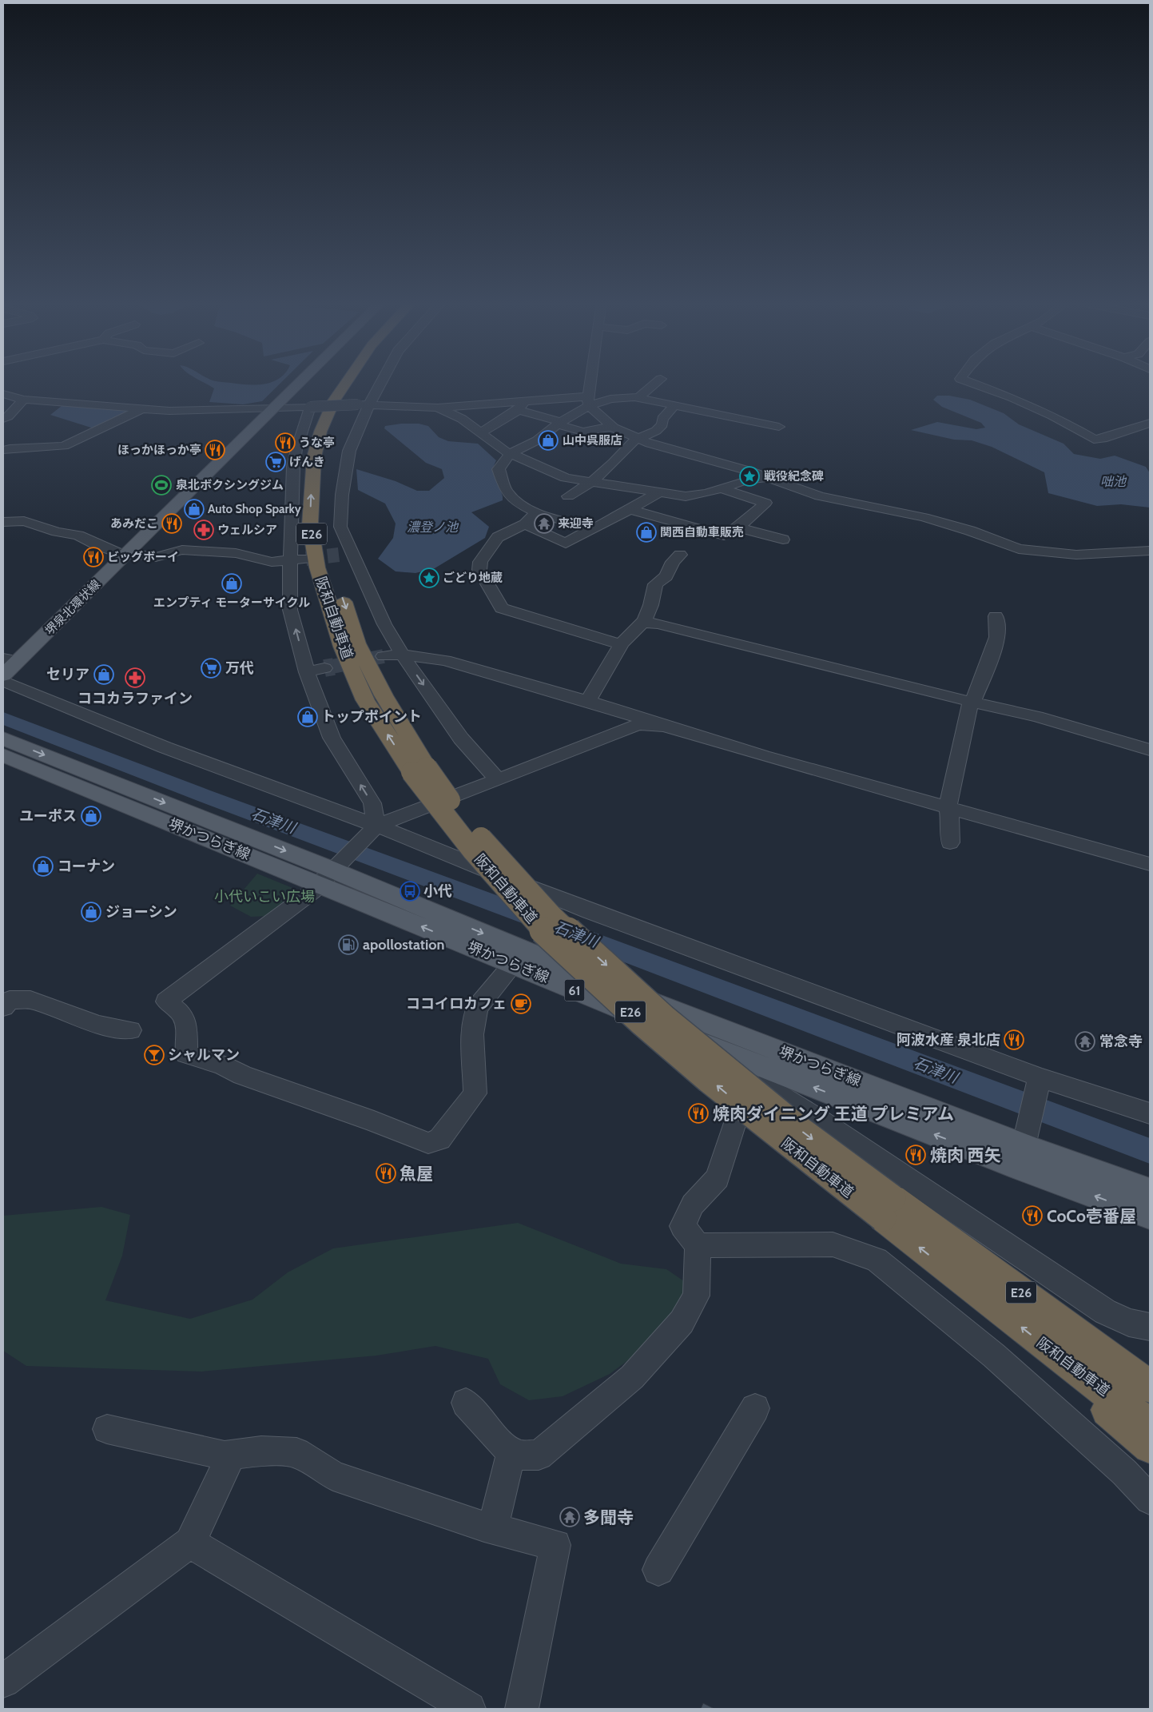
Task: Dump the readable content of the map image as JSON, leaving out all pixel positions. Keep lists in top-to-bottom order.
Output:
{
  "streets": {
    "highway": ["E26", "阪和自動車道"],
    "main road": ["堺泉北環状線", "堺かつらぎ線", "61"]
  },
  "water": ["咄池", "濃登ノ池", "石津川"],
  "parks": ["小代いこい広場"],
  "places": {
    "shop": [
      "山中呉服店",
      "Auto Shop Sparky",
      "関西自動車販売",
      "エンプティ モーターサイクル",
      "セリア",
      "トップポイント",
      "ユーポス",
      "コーナン",
      "ジョーシン"
    ],
    "restaurant": [
      "うな亭",
      "ほっかほっか亭",
      "あみだこ",
      "ビッグボーイ",
      "阿波水産 泉北店",
      "焼肉ダイニング 王道 プレミアム",
      "焼肉 西矢",
      "魚屋",
      "CoCo壱番屋"
    ],
    "supermarket": ["げんき", "万代"],
    "place": ["戦役紀念碑", "ごどり地蔵"],
    "sports": ["泉北ボクシングジム"],
    "temple": ["来迎寺", "常念寺", "多聞寺"],
    "pharmacy": ["ウェルシア", "ココカラファイン"],
    "bus stop": ["小代"],
    "fuel station": ["apollostation"],
    "cafe": ["ココイロカフェ"],
    "bar": ["シャルマン"]
  }
}
